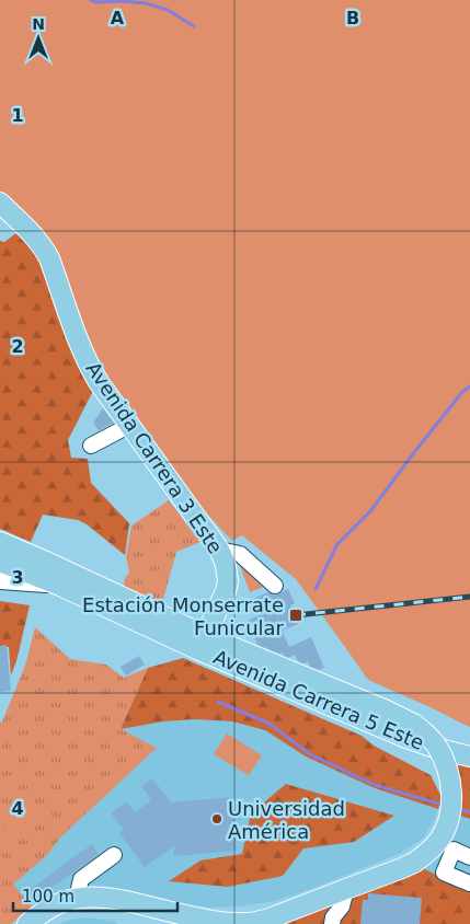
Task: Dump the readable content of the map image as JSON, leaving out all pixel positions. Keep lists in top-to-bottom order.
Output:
{
  "streets": {
    "main road": ["Avenida Carrera 3 Este", "Avenida Carrera 5 Este"]
  },
  "crossings": [
    ["Avenida Carrera 3 Este", "Avenida Carrera 5 Este"]
  ],
  "places": {
    "transit": ["Estación Monserrate Funicular"],
    "other": ["Universidad América"]
  },
  "scale_bar": "100 m",
  "north": "top",
  "grid": {
    "columns": ["A", "B"],
    "rows": [
      "1",
      "2",
      "3",
      "4"
    ]
  }
}
